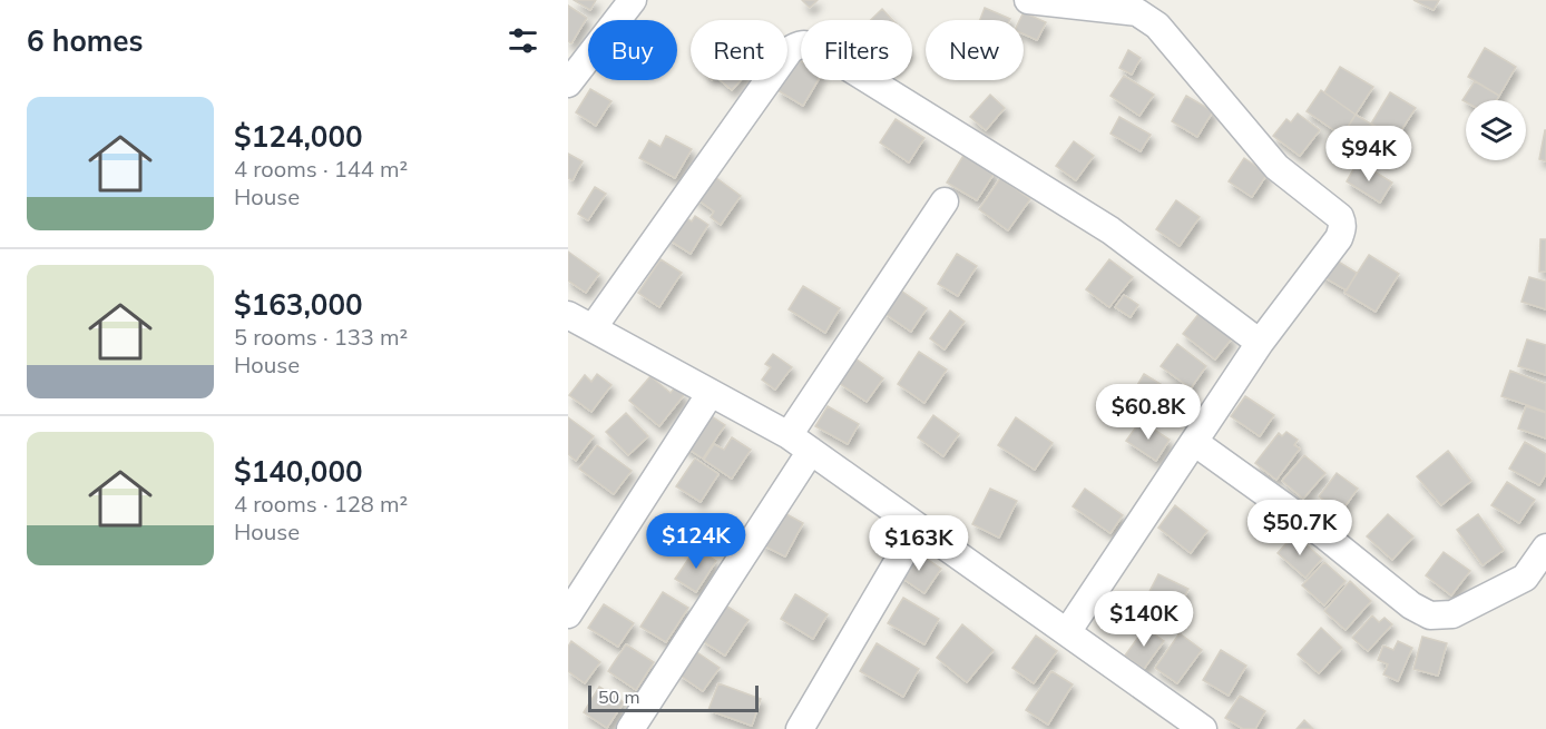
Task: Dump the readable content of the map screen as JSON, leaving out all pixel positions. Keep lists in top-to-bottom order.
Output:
{
  "scale_bar": "50 m",
  "page": {
    "heading": "6 homes",
    "chip": [
      "Buy",
      "Rent",
      "Filters",
      "New"
    ],
    "list": [
      {
        "name": "$124,000",
        "note": "4 rooms · 144 m² · House"
      },
      {
        "name": "$163,000",
        "note": "5 rooms · 133 m² · House"
      },
      {
        "name": "$140,000",
        "note": "4 rooms · 128 m² · House"
      }
    ],
    "price": [
      "$94K",
      "$60.8K",
      "$50.7K",
      "$124K",
      "$163K",
      "$140K"
    ],
    "scale": "50 m"
  }
}
